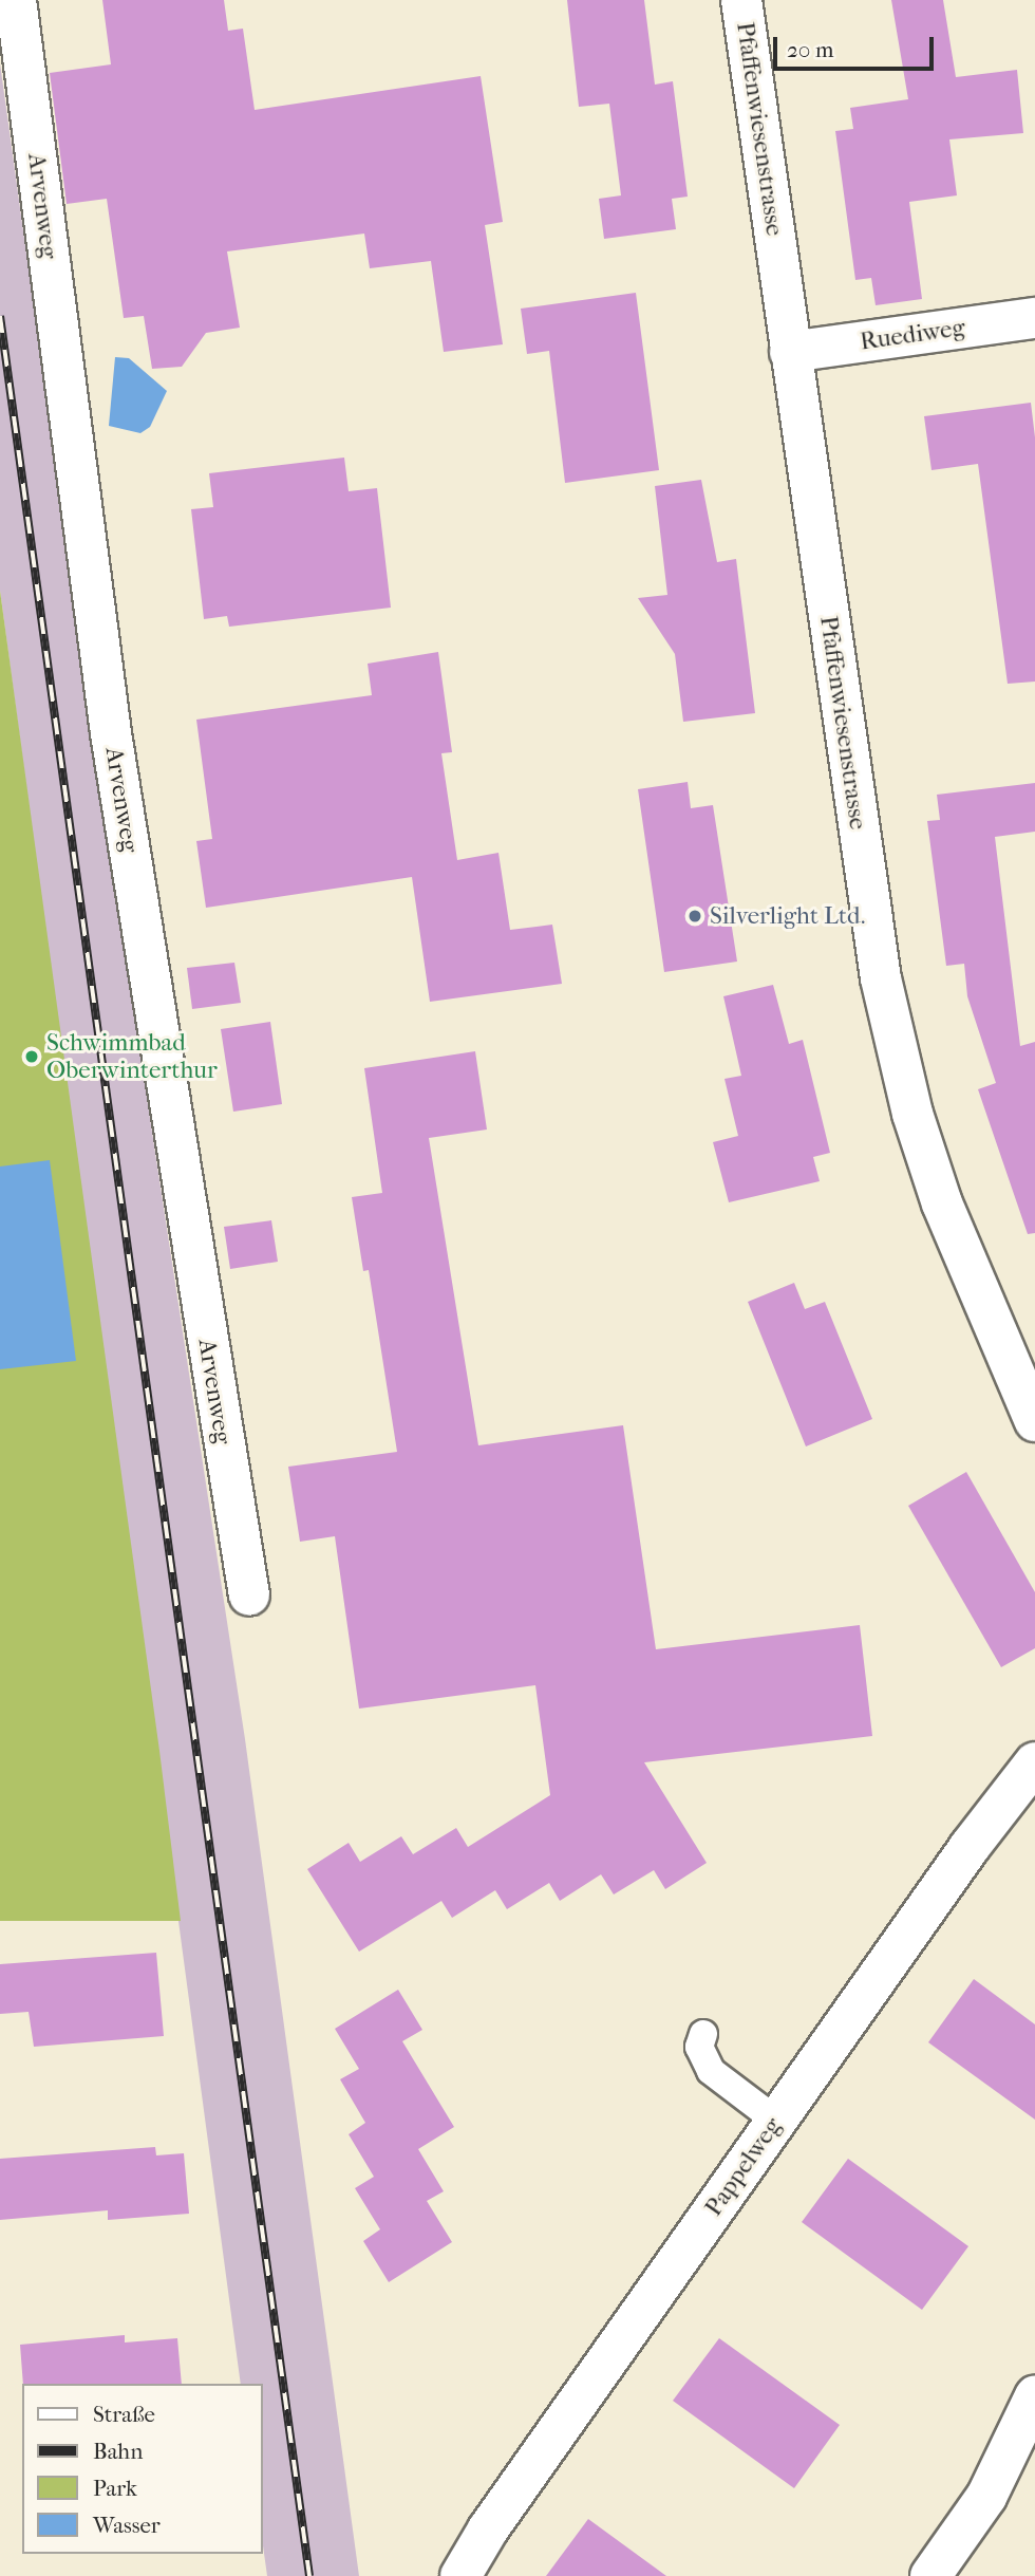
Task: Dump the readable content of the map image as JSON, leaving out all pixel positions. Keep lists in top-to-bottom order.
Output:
{
  "streets": {
    "street": [
      "Pfaffenwiesenstrasse",
      "Arvenweg",
      "Ruediweg",
      "Pappelweg"
    ]
  },
  "crossings": [
    ["Pfaffenwiesenstrasse", "Ruediweg"]
  ],
  "places": ["Silverlight Ltd.", "Schwimmbad Oberwinterthur"],
  "legend": [
    "Straße",
    "Bahn",
    "Park",
    "Wasser"
  ],
  "scale_bar": "20 m"
}
